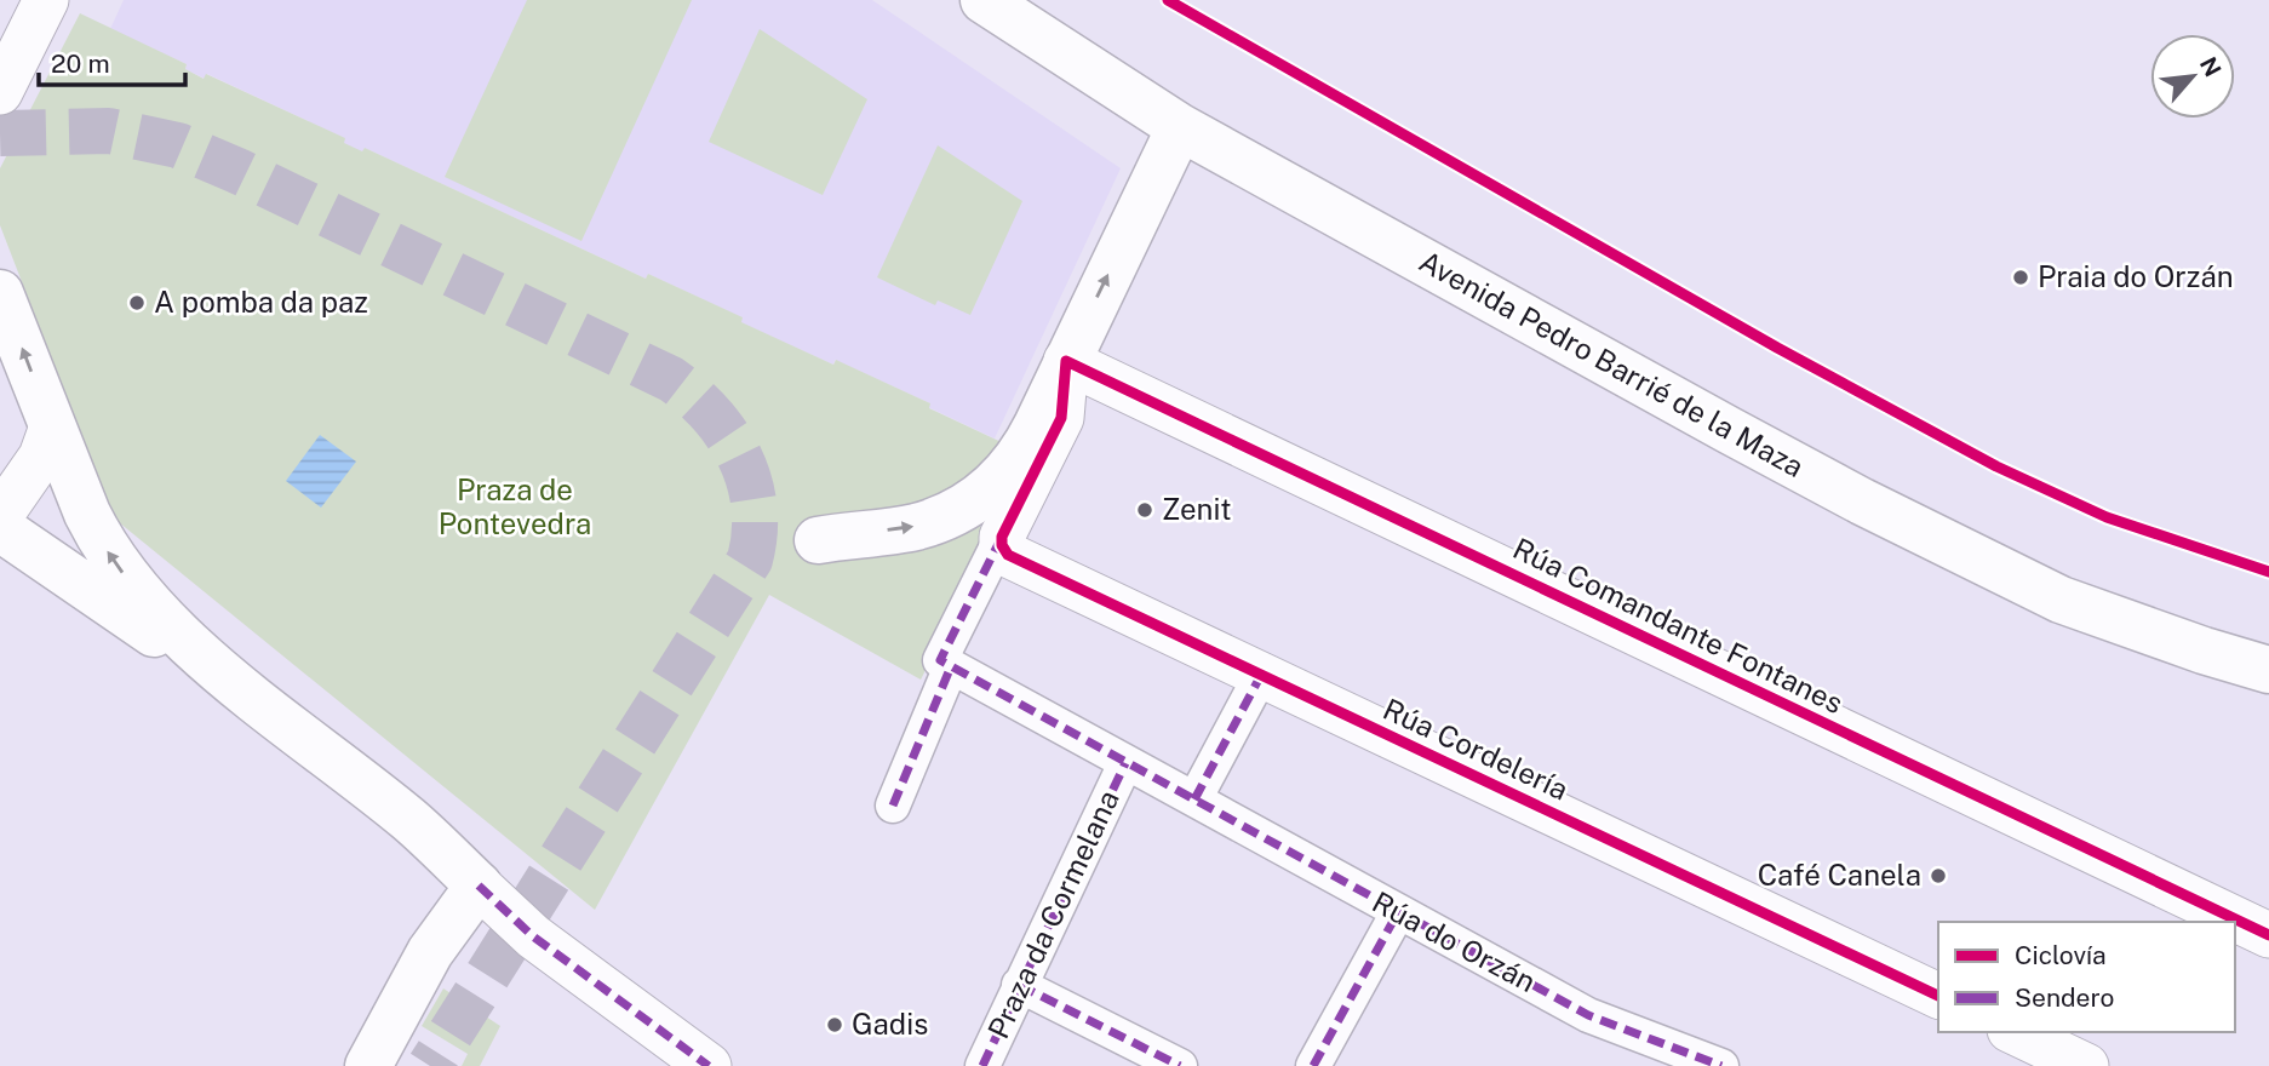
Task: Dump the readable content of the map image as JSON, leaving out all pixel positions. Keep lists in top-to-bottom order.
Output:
{
  "streets": {
    "main road": ["Avenida Pedro Barrié de la Maza"],
    "street": [
      "Rúa Comandante Fontanes",
      "Rúa Cordelería",
      "Praza da Cormelana",
      "Rúa do Orzán"
    ]
  },
  "crossings": [
    ["Praza da Cormelana", "Rúa do Orzán"]
  ],
  "parks": ["Praza de Pontevedra"],
  "places": [
    "Praia do Orzán",
    "A pomba da paz",
    "Zenit",
    "Café Canela",
    "Gadis"
  ],
  "legend": ["Ciclovía", "Sendero"],
  "scale_bar": "20 m",
  "north": "top right"
}
